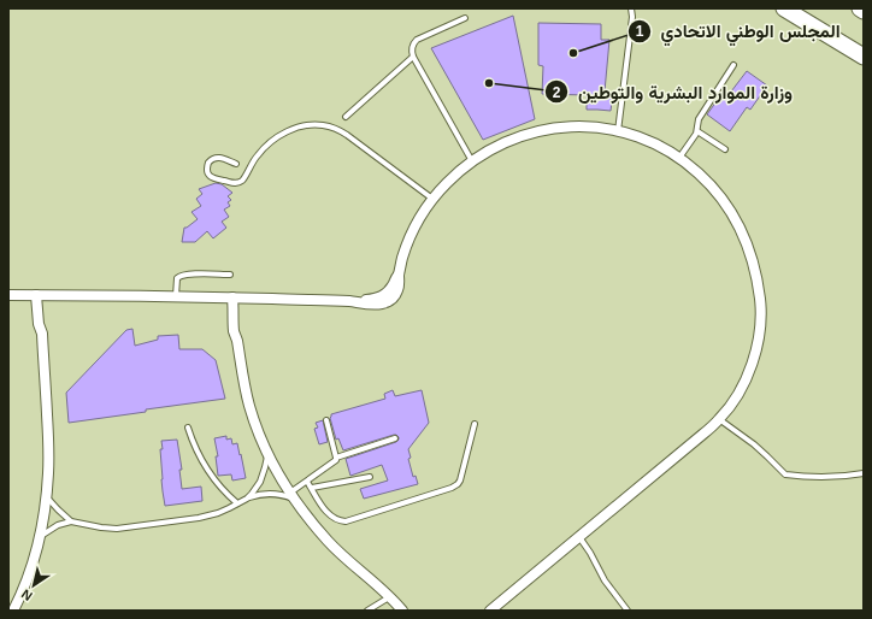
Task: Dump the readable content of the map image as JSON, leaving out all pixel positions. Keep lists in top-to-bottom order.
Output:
{
  "places": ["المجلس الوطني الاتحادي", "وزارة الموارد البشرية والتوطين"],
  "north": "bottom left"
}
